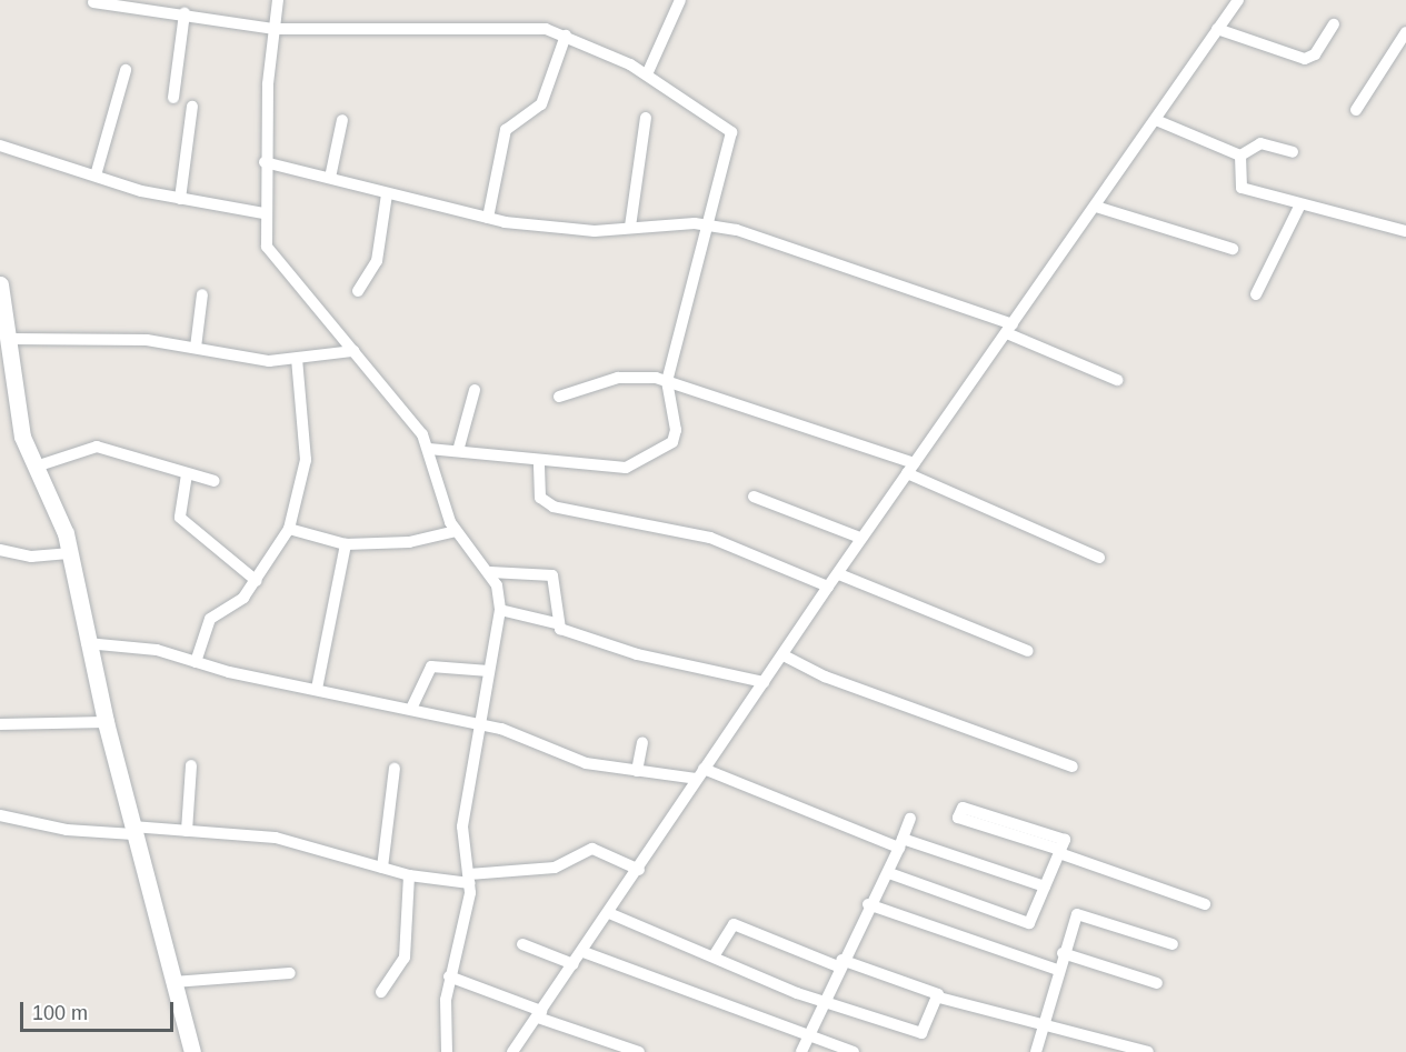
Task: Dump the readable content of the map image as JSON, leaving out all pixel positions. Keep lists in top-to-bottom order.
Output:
{
  "scale_bar": "100 m"
}
